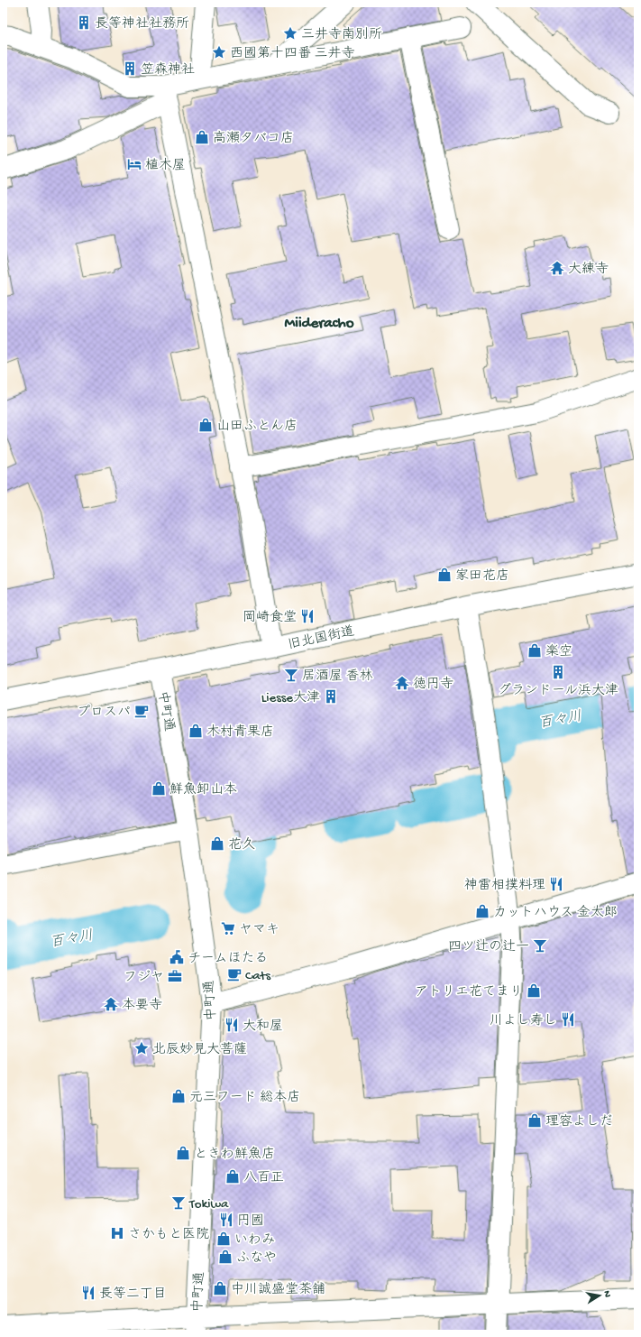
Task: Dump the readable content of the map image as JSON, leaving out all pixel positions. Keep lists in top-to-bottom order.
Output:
{
  "streets": {
    "street": ["旧北国街道", "中町通"]
  },
  "crossings": [
    ["旧北国街道", "中町通"]
  ],
  "districts": ["Miideracho"],
  "water": ["百々川"],
  "places": {
    "building": [
      "長等神社社務所",
      "笠森神社",
      "グランドール浜大津",
      "Liesse大津"
    ],
    "place": ["三井寺南別所", "西國第十四番 三井寺", "北辰妙見大菩薩"],
    "shop": [
      "高瀬タバコ店",
      "山田ふとん店",
      "家田花店",
      "楽空",
      "木村青果店",
      "鮮魚卸山本",
      "花久",
      "カットハウス 金太郎",
      "アトリエ花てまり",
      "元三フード 総本店",
      "理容よしだ",
      "ときわ鮮魚店",
      "八百正",
      "いわみ",
      "ふなや",
      "中川誠盛堂茶舗"
    ],
    "hotel": ["植木屋"],
    "temple": ["大練寺", "徳円寺", "本要寺"],
    "restaurant": [
      "岡崎食堂",
      "神雷相撲料理",
      "川よし寿し",
      "大和屋",
      "円國",
      "長等二丁目"
    ],
    "bar": ["居酒屋 香林", "四ツ辻の辻一", "Tokiwa"],
    "cafe": ["プロスパ", "Cats"],
    "supermarket": ["ヤマキ"],
    "public building": ["チームほたる"],
    "office": ["フジヤ"],
    "hospital": ["さかもと医院"]
  },
  "north": "right"
}
